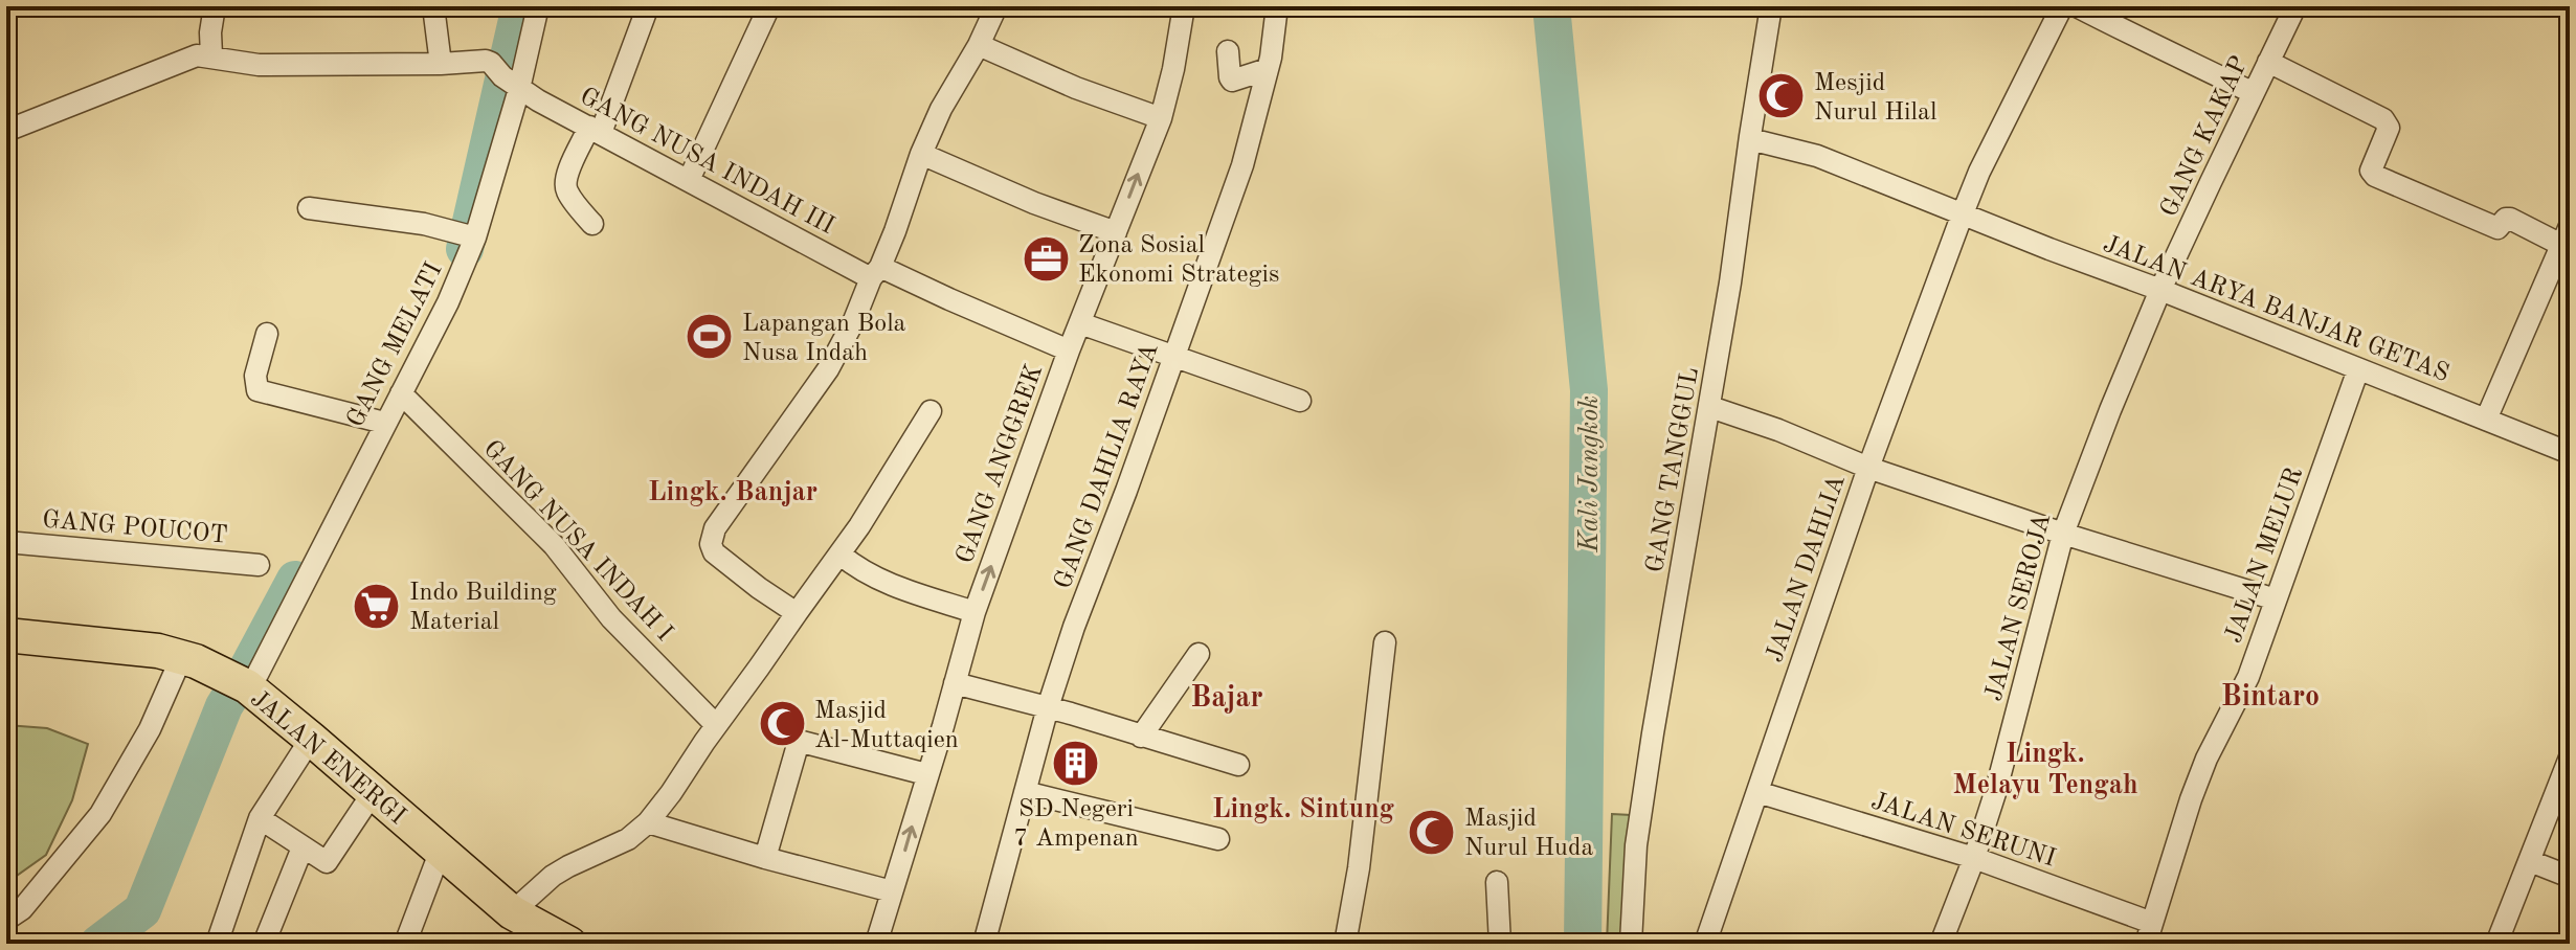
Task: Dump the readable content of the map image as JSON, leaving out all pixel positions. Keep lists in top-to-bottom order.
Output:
{
  "streets": {
    "highway": ["JALAN ENERGI"],
    "street": [
      "GANG KAKAP",
      "GANG NUSA INDAH III",
      "JALAN ARYA BANJAR GETAS",
      "GANG MELATI",
      "GANG ANGGREK",
      "GANG DAHLIA RAYA",
      "GANG TANGGUL",
      "GANG POUCOT",
      "GANG NUSA INDAH I",
      "JALAN MELUR",
      "JALAN DAHLIA",
      "JALAN SEROJA",
      "JALAN SERUNI"
    ]
  },
  "crossings": [
    ["GANG KAKAP", "JALAN ARYA BANJAR GETAS"],
    ["GANG KAKAP", "JALAN SEROJA"],
    ["GANG NUSA INDAH III", "GANG MELATI"],
    ["GANG NUSA INDAH III", "GANG ANGGREK"],
    ["JALAN ARYA BANJAR GETAS", "GANG TANGGUL"],
    ["JALAN ARYA BANJAR GETAS", "JALAN MELUR"],
    ["JALAN ARYA BANJAR GETAS", "JALAN DAHLIA"],
    ["JALAN ARYA BANJAR GETAS", "JALAN SEROJA"],
    ["GANG MELATI", "GANG NUSA INDAH I"],
    ["GANG MELATI", "JALAN ENERGI"],
    ["JALAN MELUR", "JALAN SERUNI"],
    ["JALAN DAHLIA", "JALAN SERUNI"],
    ["JALAN SEROJA", "JALAN SERUNI"]
  ],
  "districts": [
    "Lingk. Banjar",
    "Bintaro",
    "Bajar",
    "Lingk. Melayu Tengah",
    "Lingk. Sintung"
  ],
  "water": ["Kali Jangkok"],
  "places": {
    "mosque": ["Mesjid Nurul Hilal", "Masjid Al-Muttaqien", "Masjid Nurul Huda"],
    "office": ["Zona Sosial Ekonomi Strategis"],
    "sports": ["Lapangan Bola Nusa Indah"],
    "supermarket": ["Indo Building Material"],
    "building": ["SD Negeri 7 Ampenan"]
  }
}
